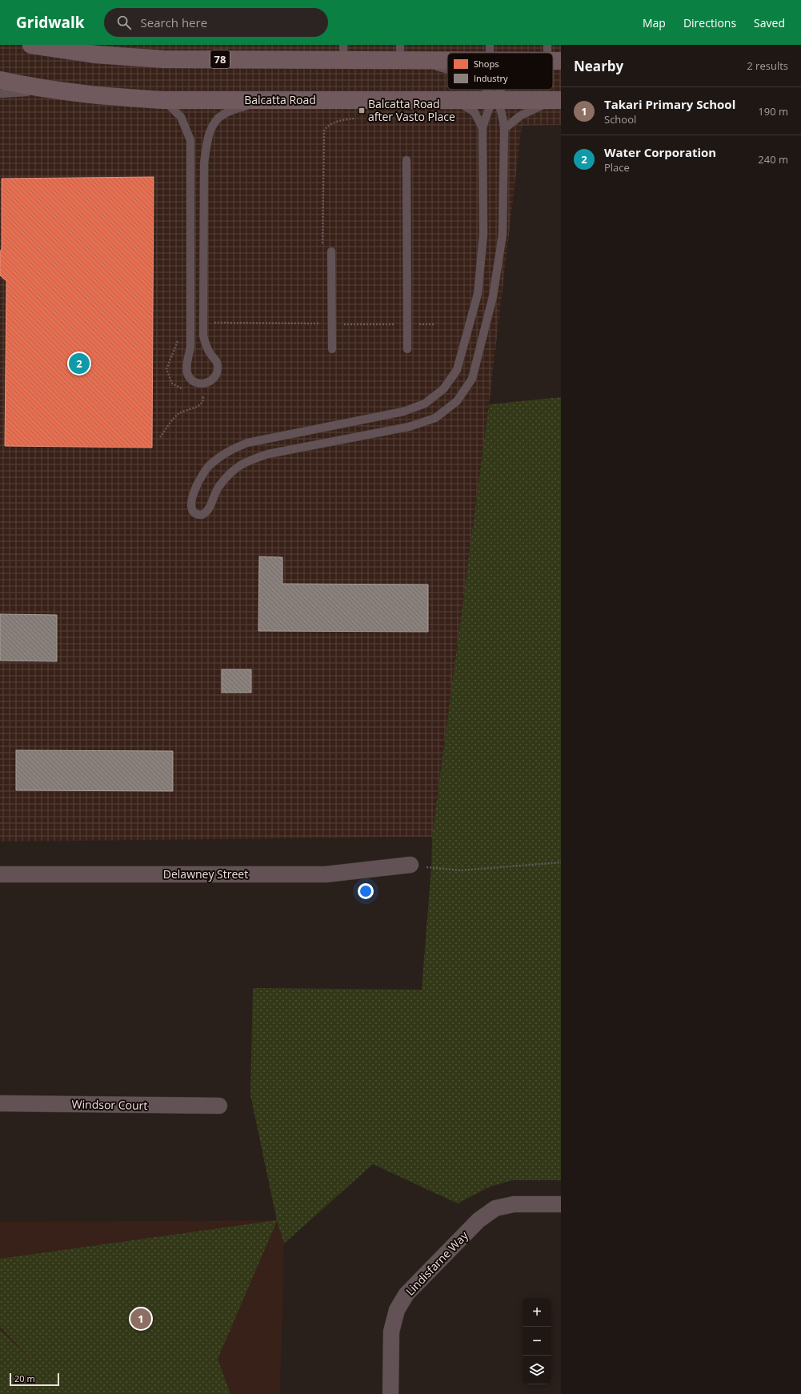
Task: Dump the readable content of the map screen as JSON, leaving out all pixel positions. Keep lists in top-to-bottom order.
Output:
{
  "streets": {
    "main road": ["78", "Balcatta Road"],
    "street": ["Delawney Street", "Windsor Court", "Lindisfarne Way"]
  },
  "places": {
    "transit": ["Balcatta Road after Vasto Place"]
  },
  "legend": ["Shops", "Industry"],
  "scale_bar": "20 m",
  "page": {
    "header": "Gridwalk",
    "search": "Search here",
    "nav": ["Map", "Directions", "Saved"],
    "heading": ["Nearby", "2 results"],
    "list": [
      {
        "mark": "1",
        "name": "Takari Primary School",
        "note": "School",
        "value": "190 m"
      },
      {
        "mark": "2",
        "name": "Water Corporation",
        "note": "Place",
        "value": "240 m"
      }
    ],
    "pins": ["2", "1"],
    "map_buttons": ["+", "−"],
    "scale": "20 m"
  }
}
